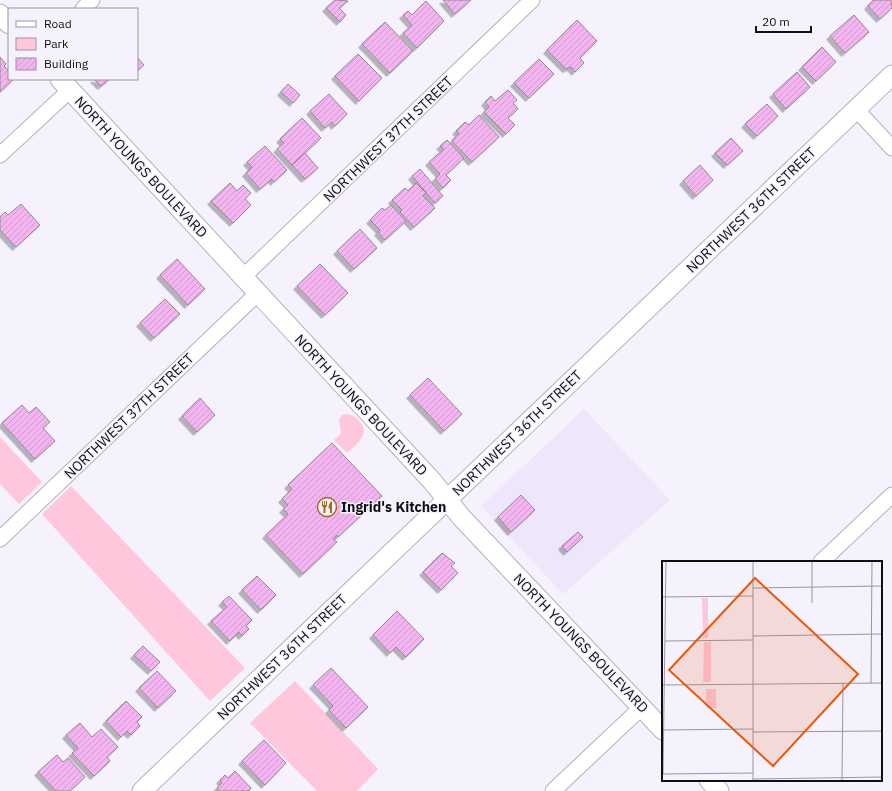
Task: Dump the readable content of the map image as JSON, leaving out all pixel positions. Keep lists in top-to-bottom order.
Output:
{
  "streets": {
    "street": ["NORTHWEST 37TH STREET", "NORTH YOUNGS BOULEVARD", "NORTHWEST 36TH STREET"]
  },
  "crossings": [
    ["NORTHWEST 37TH STREET", "NORTH YOUNGS BOULEVARD"],
    ["NORTH YOUNGS BOULEVARD", "NORTHWEST 36TH STREET"]
  ],
  "places": {
    "restaurant": ["Ingrid's Kitchen"]
  },
  "legend": ["Road", "Park", "Building"],
  "scale_bar": "20 m"
}
